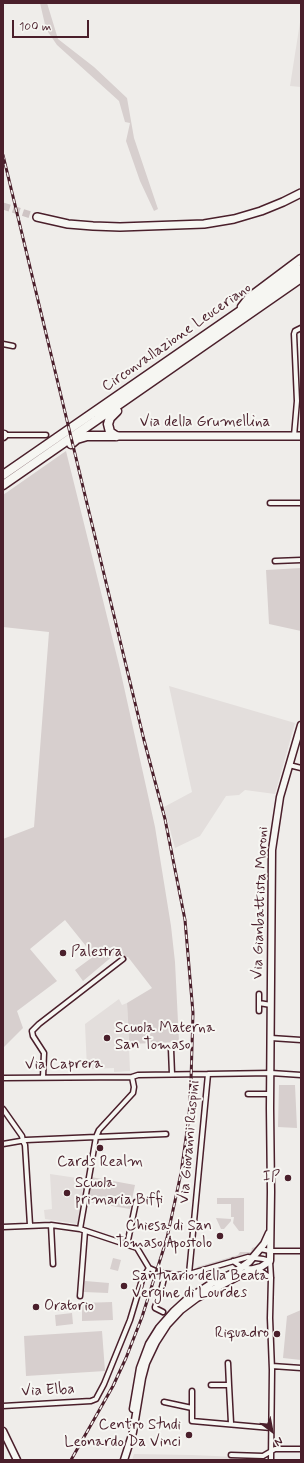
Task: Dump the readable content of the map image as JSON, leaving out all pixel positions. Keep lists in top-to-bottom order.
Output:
{
  "streets": {
    "highway": ["Circonvallazione Leuceriano"],
    "main road": ["Via della Grumellina", "Via Gianbattista Moroni"],
    "street": ["Via Caprera", "Via Giovanni Ruspini", "Via Elba"]
  },
  "crossings": [
    ["Via Gianbattista Moroni", "Via Giovanni Ruspini"],
    ["Via Caprera", "Via Giovanni Ruspini"]
  ],
  "places": [
    "Palestra",
    "Scuola Materna San Tomaso",
    "Cards Realm",
    "IP",
    "Scuola primaria Biffi",
    "Chiesa di San Tomaso Apostolo",
    "Santuario della Beata Vergine di Lourdes",
    "Oratorio",
    "Riquadro",
    "Centro Studi Leonardo Da Vinci"
  ],
  "scale_bar": "100 m",
  "north": "bottom right"
}
